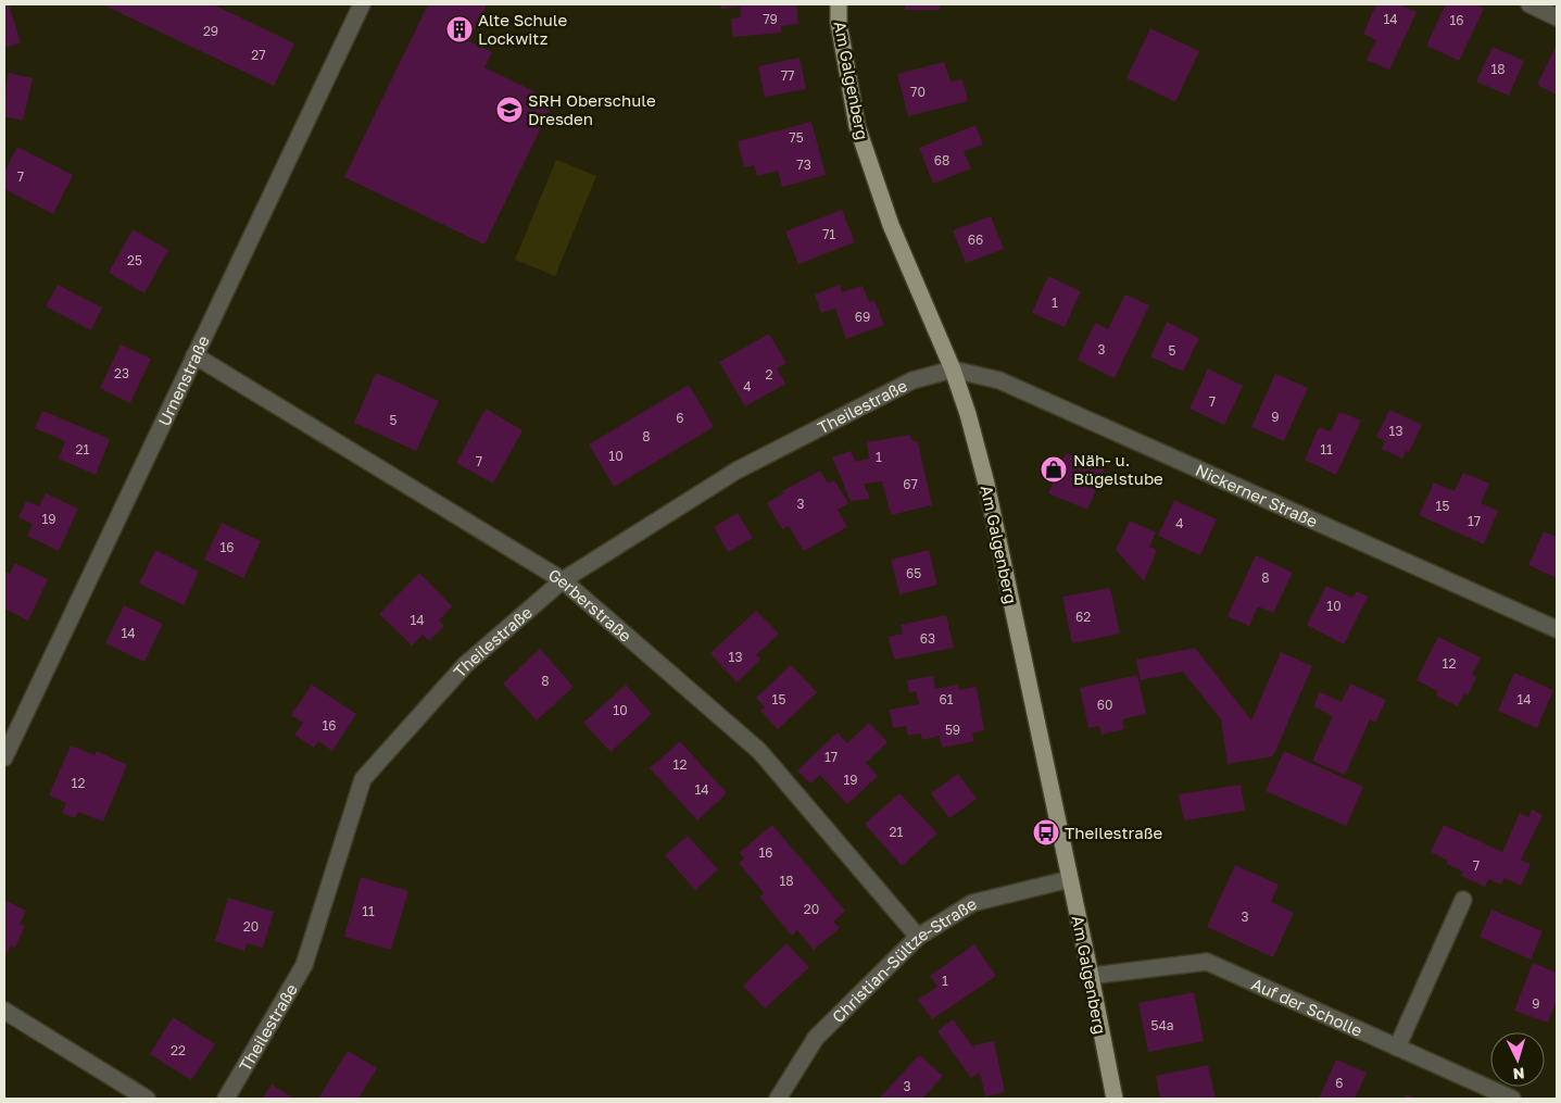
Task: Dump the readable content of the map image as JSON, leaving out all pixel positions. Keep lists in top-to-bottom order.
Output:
{
  "streets": {
    "main road": ["Am Galgenberg"],
    "street": [
      "Urnenstraße",
      "Theilestraße",
      "Nickerner Straße",
      "Gerberstraße",
      "Christian-Sültze-Straße",
      "Auf der Scholle"
    ]
  },
  "crossings": [
    ["Am Galgenberg", "Theilestraße"],
    ["Am Galgenberg", "Nickerner Straße"],
    ["Am Galgenberg", "Christian-Sültze-Straße"],
    ["Am Galgenberg", "Auf der Scholle"],
    ["Urnenstraße", "Gerberstraße"],
    ["Theilestraße", "Nickerner Straße"],
    ["Theilestraße", "Gerberstraße"],
    ["Gerberstraße", "Christian-Sültze-Straße"]
  ],
  "places": {
    "building": ["Alte Schule Lockwitz"],
    "school or university": ["SRH Oberschule Dresden"],
    "shop": ["Näh- u. Bügelstube"],
    "bus stop": ["Theilestraße"]
  },
  "house_numbers": [
    "79",
    "14",
    "16",
    "29",
    "27",
    "18",
    "77",
    "70",
    "75",
    "68",
    "73",
    "7",
    "71",
    "66",
    "25",
    "1",
    "69",
    "3",
    "5",
    "23",
    "2",
    "4",
    "7",
    "9",
    "6",
    "5",
    "13",
    "8",
    "21",
    "11",
    "10",
    "1",
    "7",
    "67",
    "3",
    "15",
    "19",
    "17",
    "4",
    "16",
    "65",
    "8",
    "10",
    "62",
    "14",
    "14",
    "63",
    "13",
    "12",
    "8",
    "15",
    "61",
    "14",
    "60",
    "10",
    "16",
    "59",
    "17",
    "12",
    "19",
    "12",
    "14",
    "21",
    "16",
    "7",
    "18",
    "20",
    "11",
    "3",
    "20",
    "1",
    "9",
    "54a",
    "22",
    "6",
    "3"
  ],
  "north": "bottom"
}
